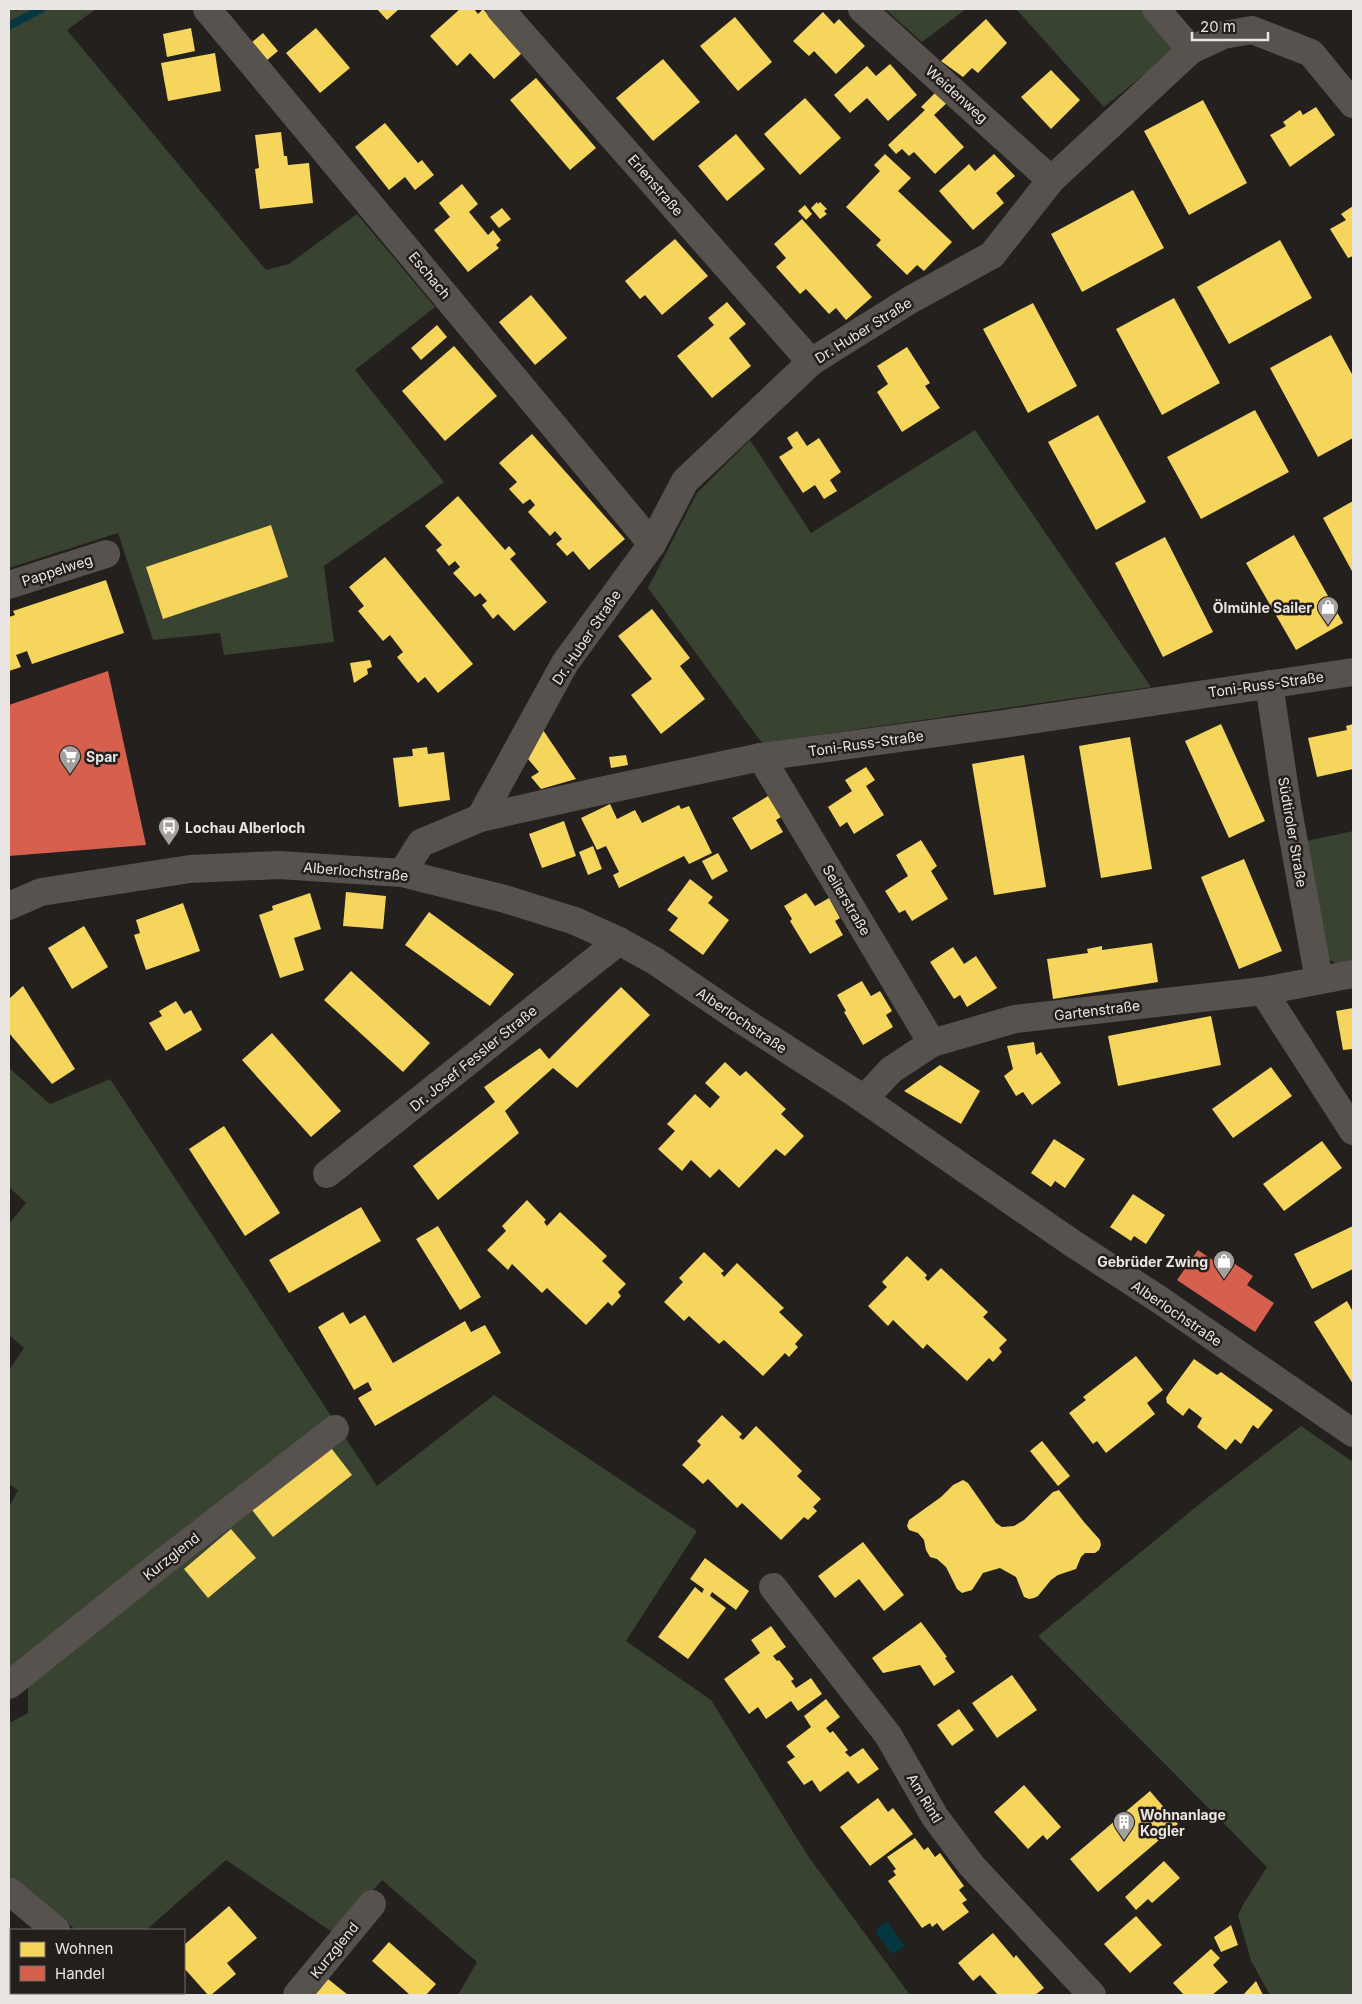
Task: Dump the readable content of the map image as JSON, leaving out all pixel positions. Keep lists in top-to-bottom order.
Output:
{
  "streets": {
    "street": [
      "Weidenweg",
      "Erlenstraße",
      "Eschach",
      "Dr. Huber Straße",
      "Pappelweg",
      "Toni-Russ-Straße",
      "Südtiroler Straße",
      "Alberlochstraße",
      "Seilerstraße",
      "Gartenstraße",
      "Dr. Josef Fessler Straße",
      "Kurzglend",
      "Am Rintl"
    ]
  },
  "crossings": [
    ["Weidenweg", "Dr. Huber Straße"],
    ["Erlenstraße", "Dr. Huber Straße"],
    ["Eschach", "Dr. Huber Straße"],
    ["Dr. Huber Straße", "Toni-Russ-Straße"],
    ["Toni-Russ-Straße", "Südtiroler Straße"],
    ["Toni-Russ-Straße", "Alberlochstraße"],
    ["Toni-Russ-Straße", "Seilerstraße"],
    ["Südtiroler Straße", "Gartenstraße"],
    ["Alberlochstraße", "Gartenstraße"],
    ["Alberlochstraße", "Dr. Josef Fessler Straße"],
    ["Seilerstraße", "Gartenstraße"]
  ],
  "places": {
    "shop": ["Ölmühle Sailer", "Gebrüder Zwing"],
    "supermarket": ["Spar"],
    "bus stop": ["Lochau Alberloch"],
    "building": ["Wohnanlage Kogler"]
  },
  "legend": ["Wohnen", "Handel"],
  "scale_bar": "20 m"
}
